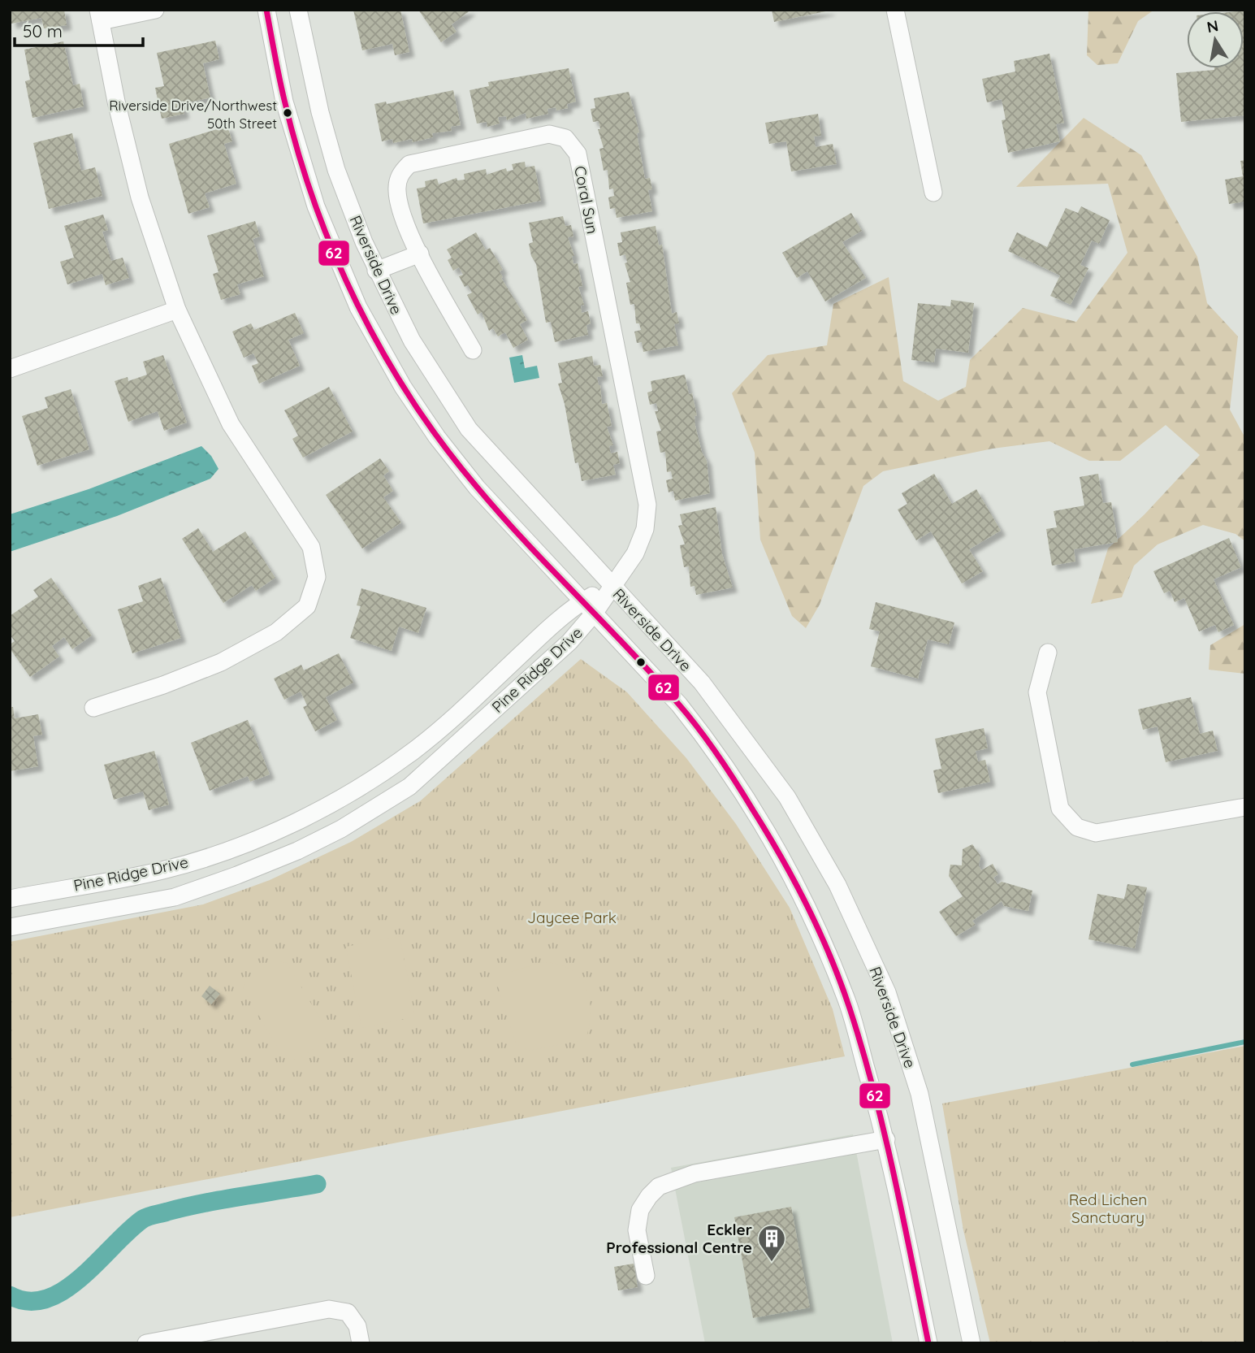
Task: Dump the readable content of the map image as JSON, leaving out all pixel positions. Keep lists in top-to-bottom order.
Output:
{
  "streets": {
    "street": ["Coral Sun", "Riverside Drive", "Pine Ridge Drive"]
  },
  "crossings": [
    ["Coral Sun", "Riverside Drive"],
    ["Coral Sun", "Pine Ridge Drive"],
    ["Riverside Drive", "Pine Ridge Drive"]
  ],
  "parks": ["Jaycee Park", "Red Lichen Sanctuary"],
  "places": {
    "other": ["Riverside Drive/Northwest 50th Street"],
    "building": ["Eckler Professional Centre"]
  },
  "lines": ["transit line 62"],
  "scale_bar": "50 m",
  "north": "top"
}
